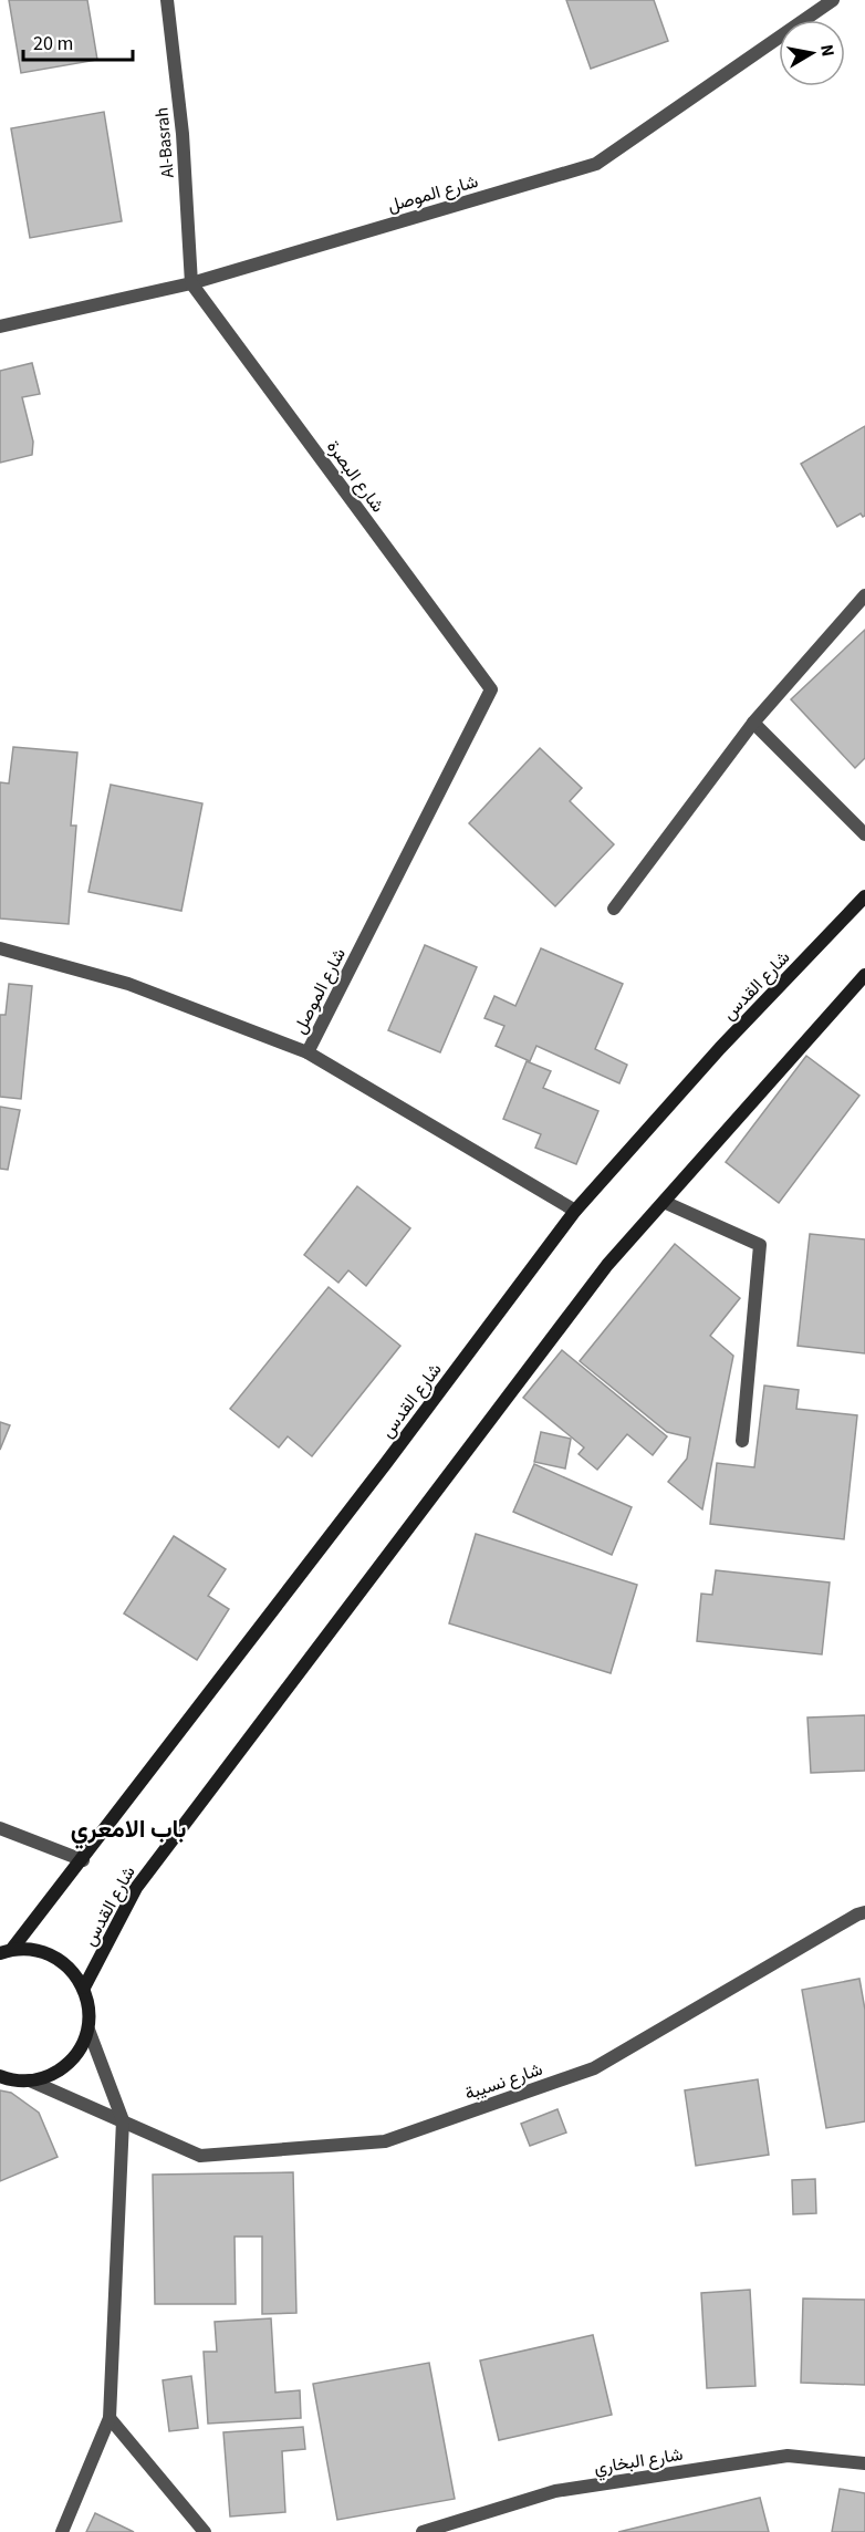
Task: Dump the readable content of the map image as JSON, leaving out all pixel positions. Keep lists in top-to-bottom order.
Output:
{
  "streets": {
    "main road": ["شارع القدس"],
    "street": [
      "Al-Basrah",
      "شارع الموصل",
      "شارع البصرة",
      "شارع نسيبة",
      "شارع البخاري"
    ]
  },
  "crossings": [
    ["Al-Basrah", "شارع الموصل"],
    ["Al-Basrah", "شارع البصرة"],
    ["شارع الموصل", "شارع البصرة"]
  ],
  "districts": ["باب الامعري"],
  "scale_bar": "20 m",
  "north": "right"
}
